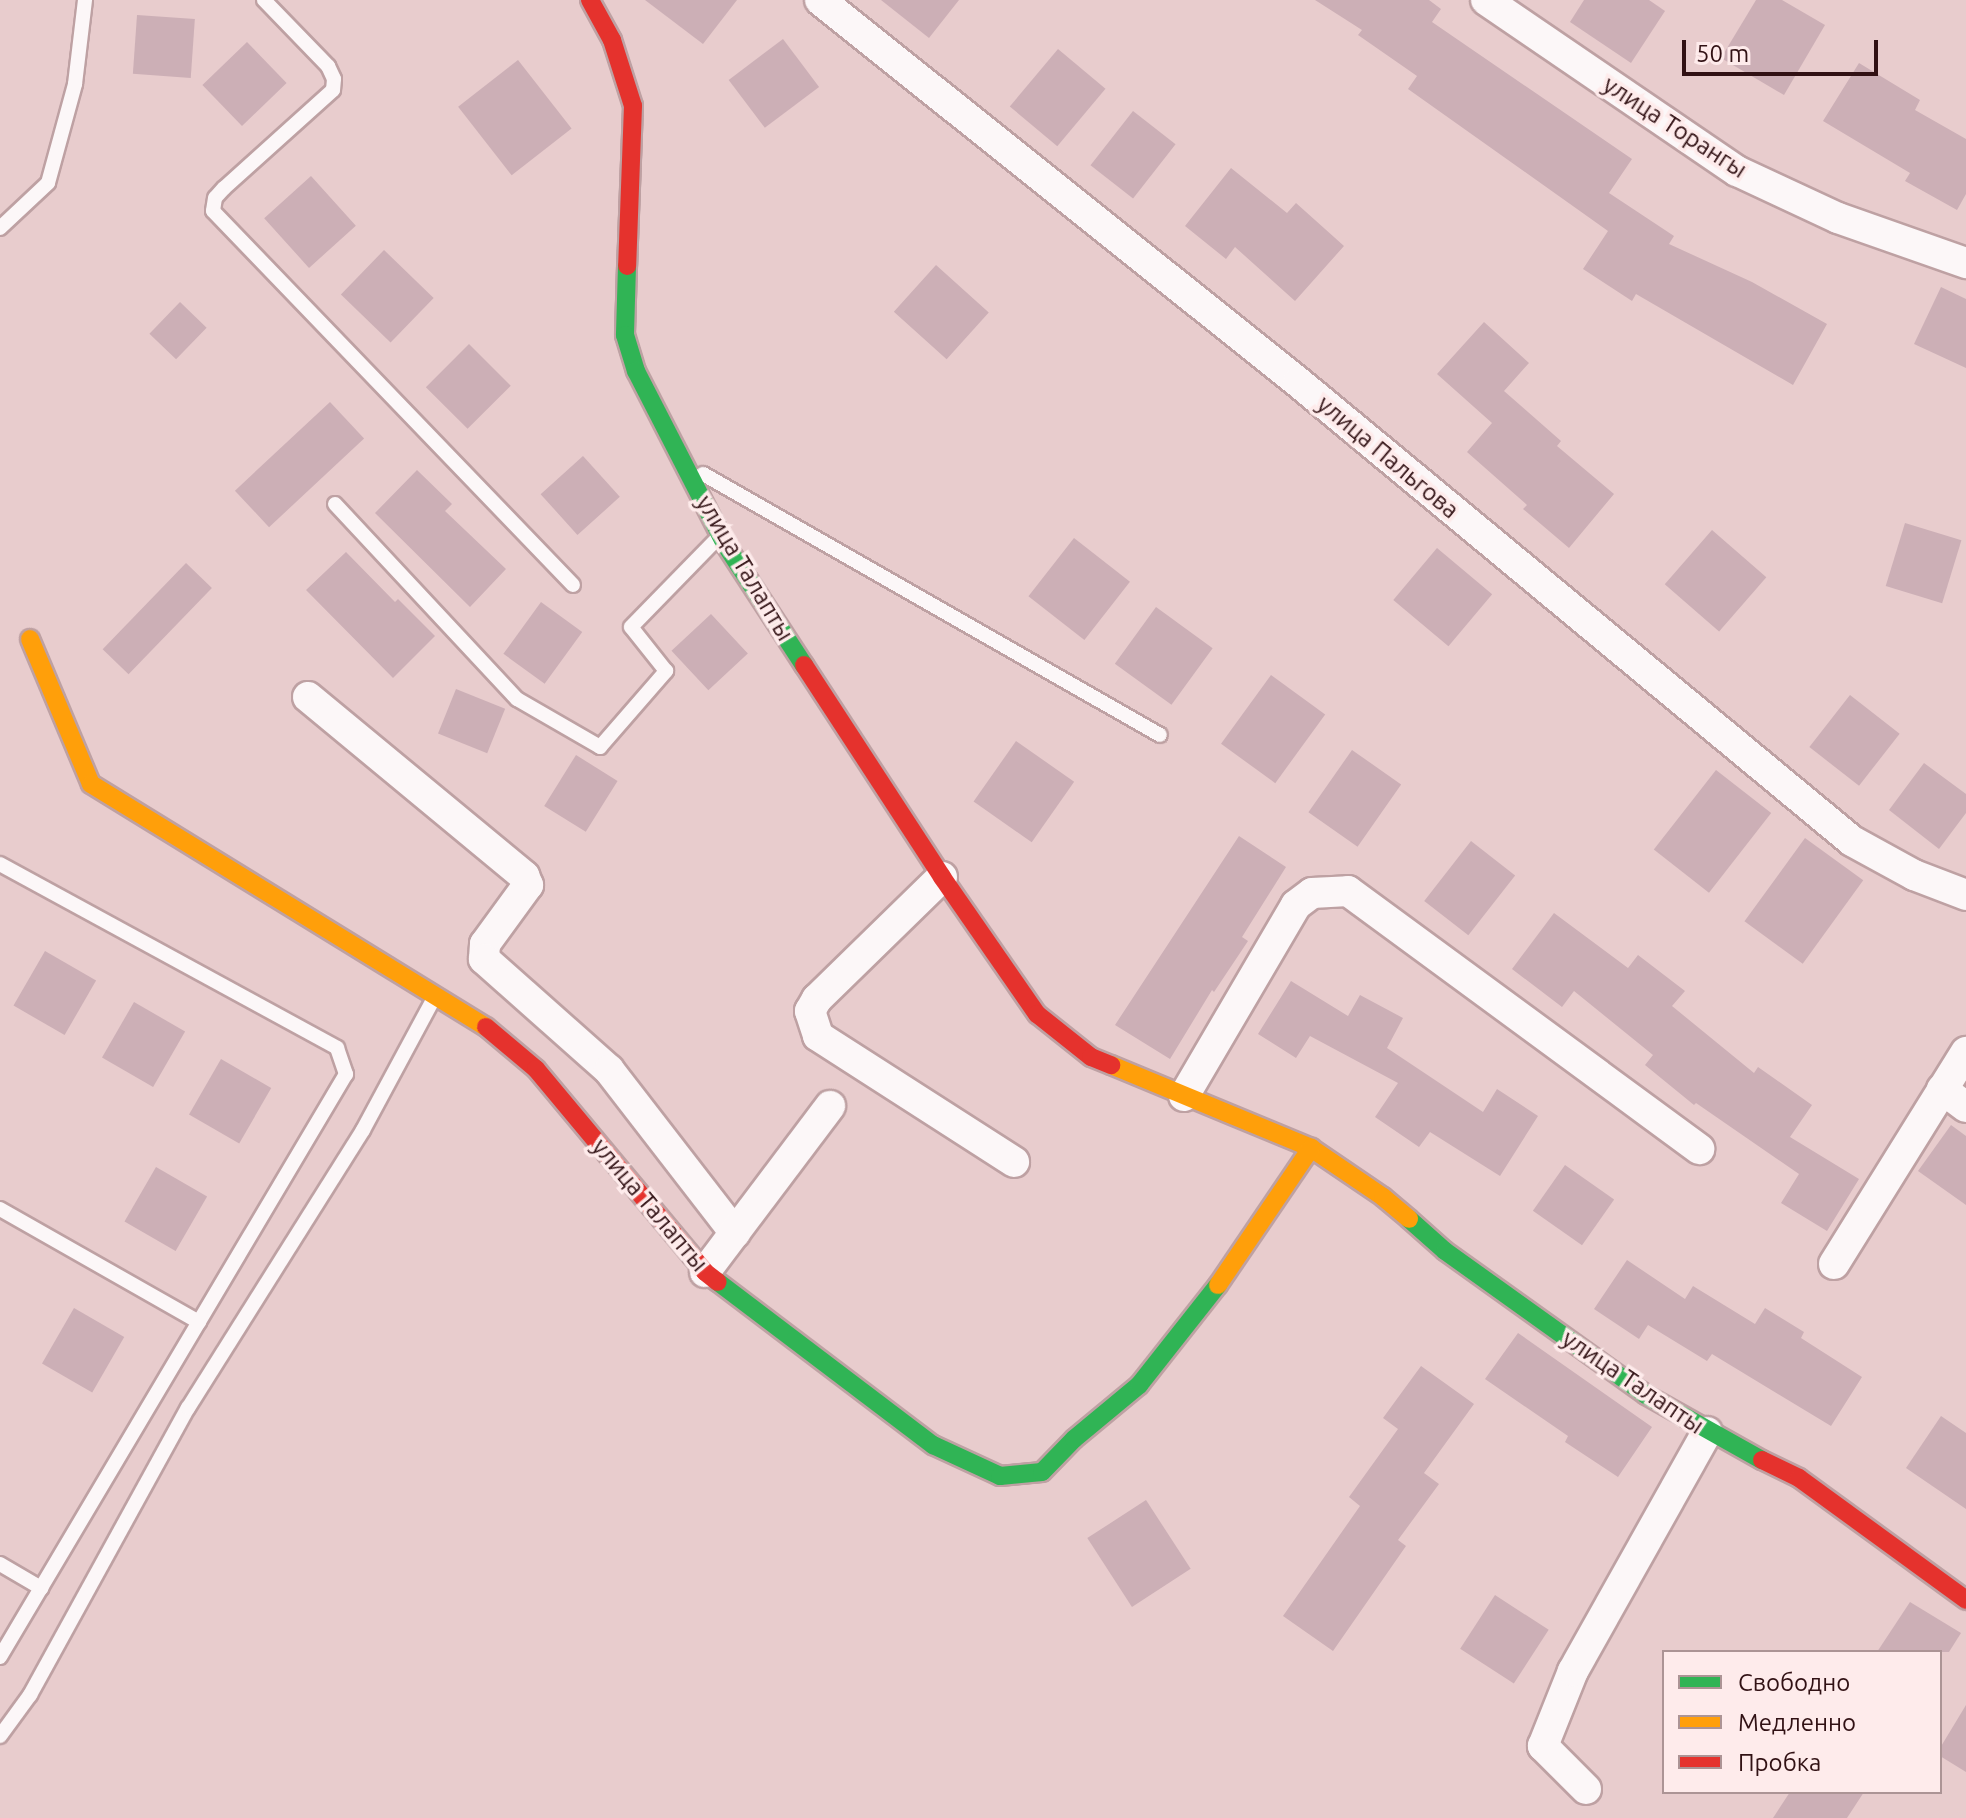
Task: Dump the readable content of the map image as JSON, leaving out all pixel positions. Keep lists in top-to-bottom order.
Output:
{
  "streets": {
    "street": ["улица Торангы", "улица Пальгова", "улица Талапты"]
  },
  "legend": ["Свободно", "Медленно", "Пробка"],
  "scale_bar": "50 m"
}
